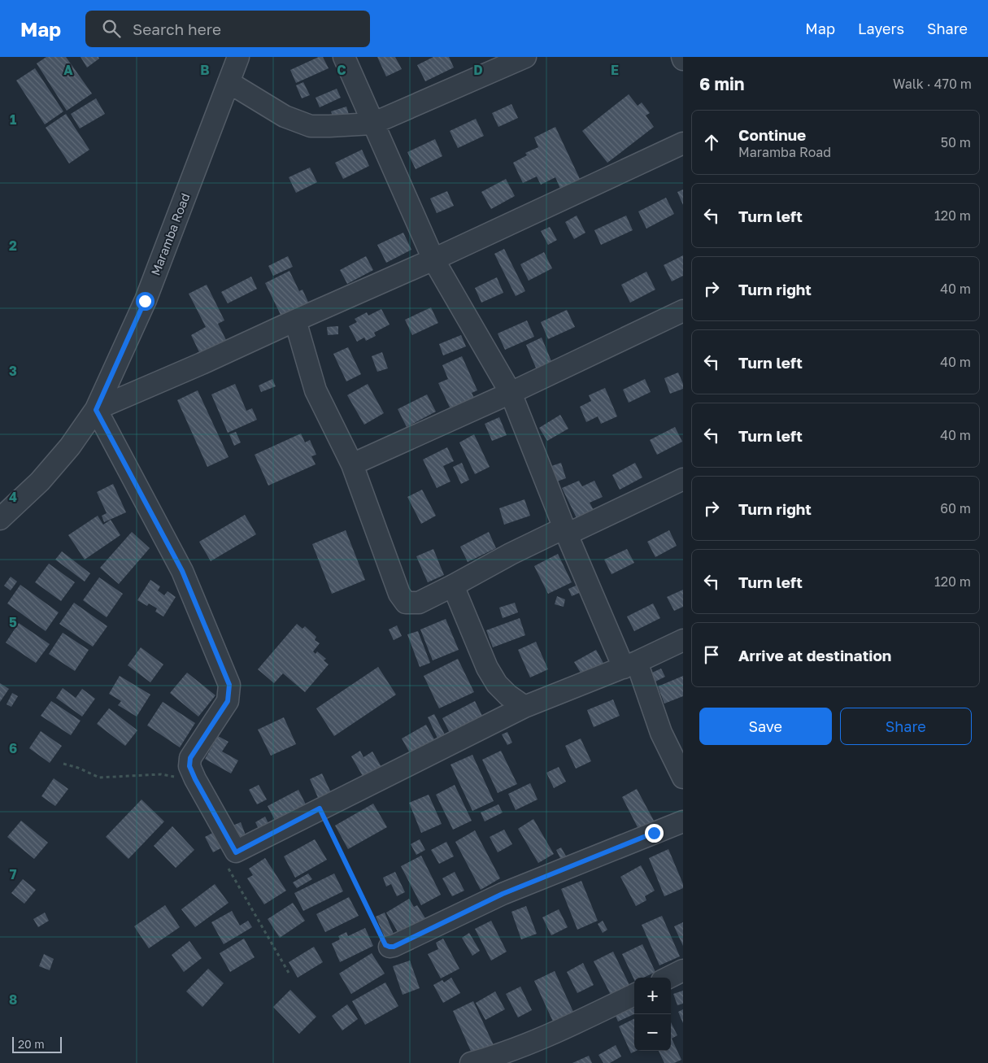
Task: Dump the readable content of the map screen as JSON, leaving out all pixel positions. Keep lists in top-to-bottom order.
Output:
{
  "streets": {
    "street": ["Maramba Road"]
  },
  "scale_bar": "20 m",
  "page": {
    "header": "Map",
    "search": "Search here",
    "nav": ["Map", "Layers", "Share"],
    "heading": ["6 min", "Walk · 470 m"],
    "list": [
      ["Continue", "Maramba Road", "50 m"],
      ["Turn left", "120 m"],
      ["Turn right", "40 m"],
      ["Turn left", "40 m"],
      ["Turn left", "40 m"],
      ["Turn right", "60 m"],
      ["Turn left", "120 m"],
      "Arrive at destination"
    ],
    "buttons": ["Save", "Share"],
    "map_buttons": ["+", "−"],
    "scale": "20 m"
  },
  "grid": {
    "columns": [
      "A",
      "B",
      "C",
      "D",
      "E"
    ],
    "rows": [
      "1",
      "2",
      "3",
      "4",
      "5",
      "6",
      "7",
      "8"
    ]
  }
}
